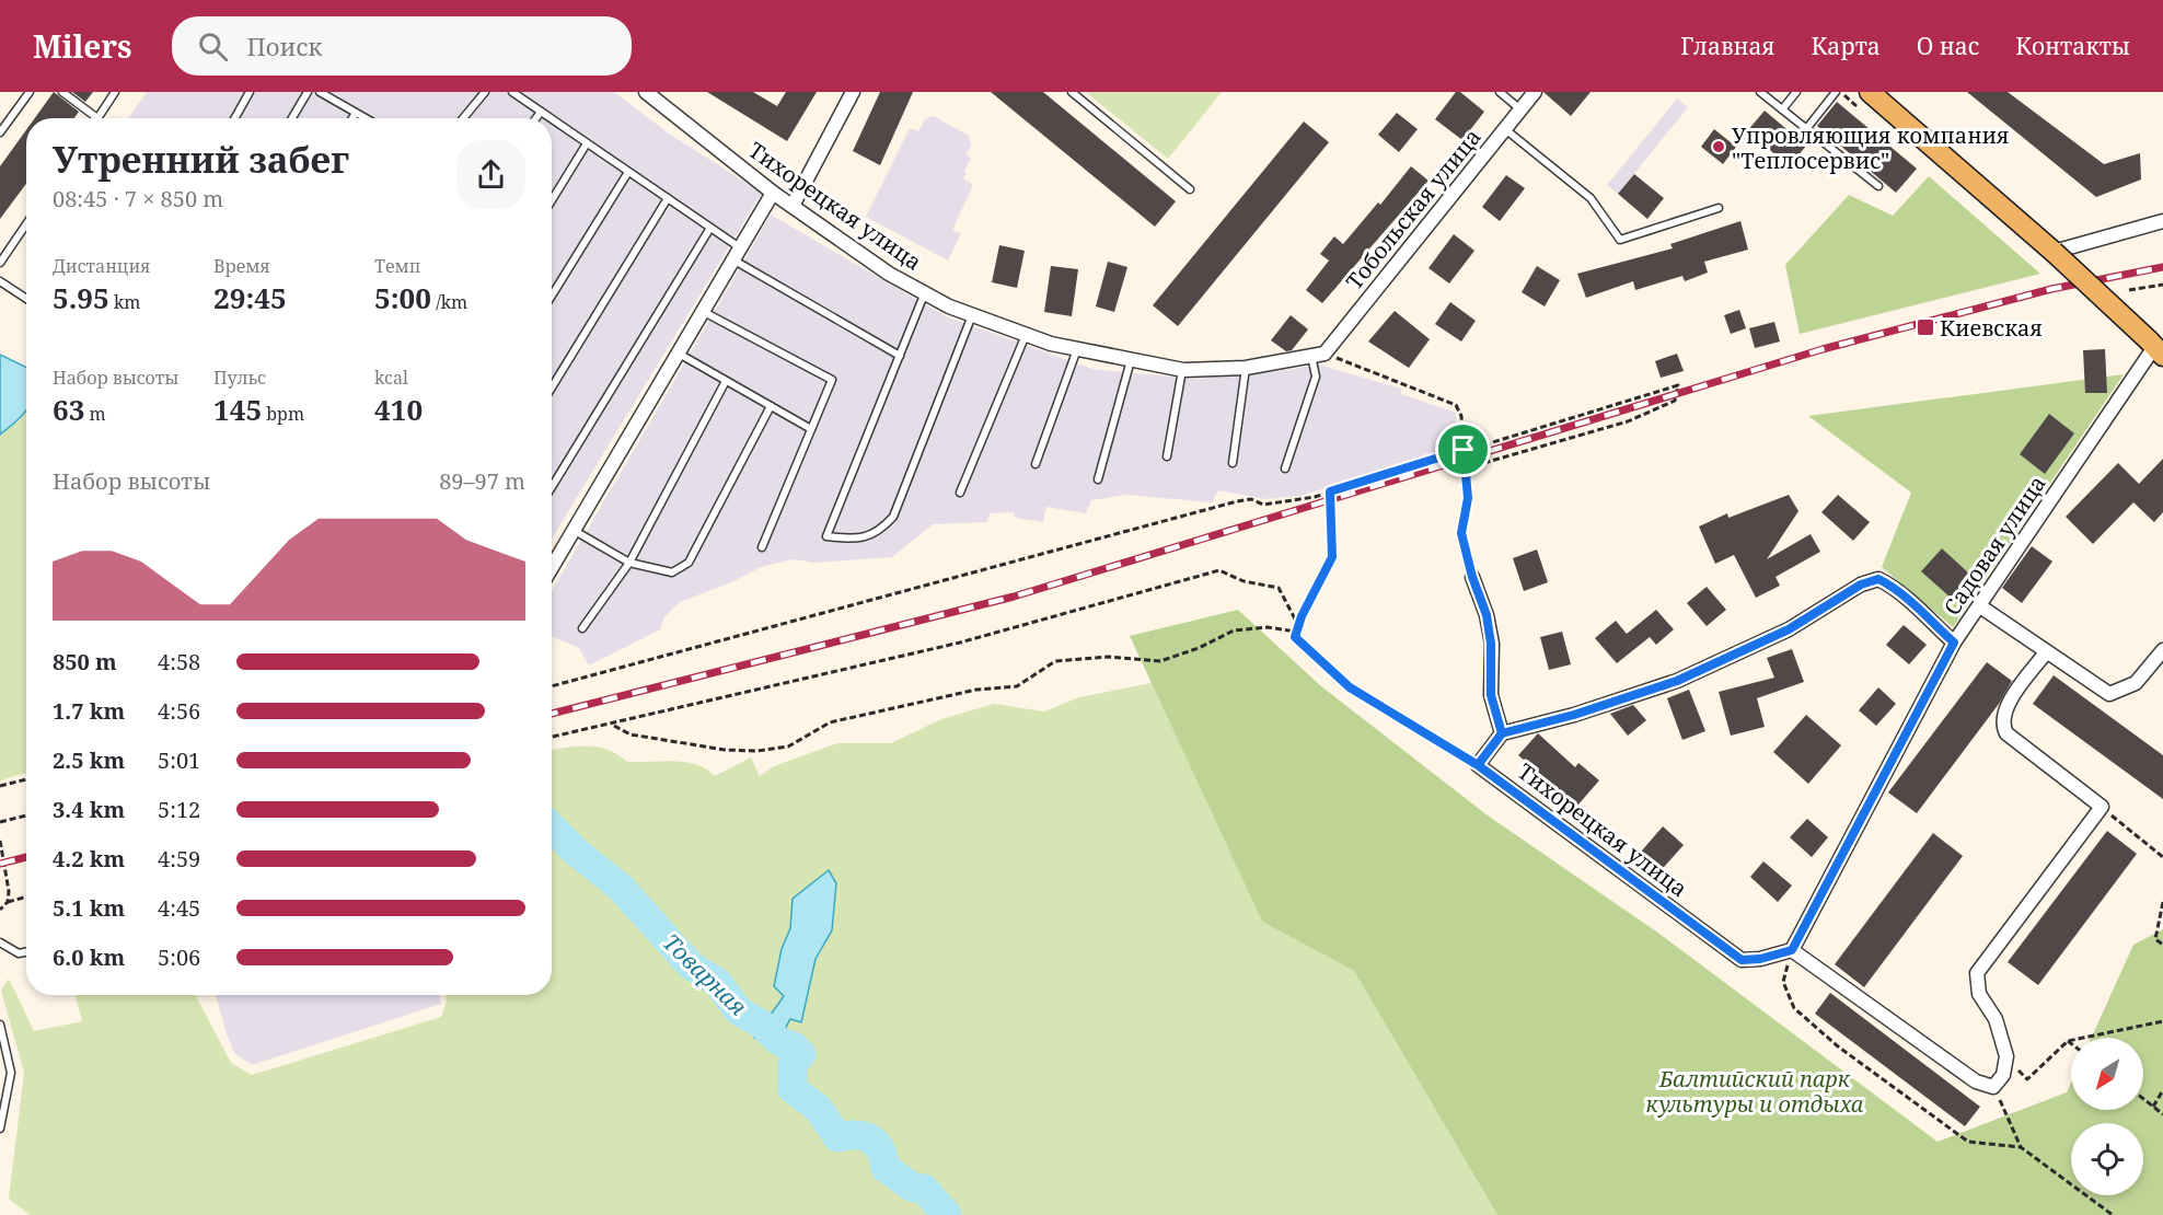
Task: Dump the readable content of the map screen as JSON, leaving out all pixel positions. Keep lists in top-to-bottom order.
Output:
{
  "streets": {
    "street": ["Тихорецкая улица", "Тобольская улица", "Садовая улица"]
  },
  "crossings": [
    ["Тихорецкая улица", "Тобольская улица"],
    ["Тихорецкая улица", "Садовая улица"]
  ],
  "water": ["Товарная"],
  "parks": ["Балтийский парк культуры и отдыха"],
  "places": {
    "other": ["Упровляющия компания \"Теплосервис\""],
    "transit": ["Киевская"]
  },
  "north": "bottom left",
  "page": {
    "header": "Milers",
    "search": "Поиск",
    "nav": [
      "Главная",
      "Карта",
      "О нас",
      "Контакты"
    ],
    "heading": ["Утренний забег", "08:45 · 7 × 850 m"],
    "stats": [
      ["Дистанция", "5.95 km"],
      ["Время", "29:45"],
      ["Темп", "5:00 /km"],
      ["Набор высоты", "63 m"],
      ["Пульс", "145 bpm"],
      ["kcal", "410"]
    ],
    "chart": ["Набор высоты", "89–97 m"],
    "list": [
      {
        "name": "850 m",
        "note": "4:58"
      },
      {
        "name": "1.7 km",
        "note": "4:56"
      },
      {
        "name": "2.5 km",
        "note": "5:01"
      },
      {
        "name": "3.4 km",
        "note": "5:12"
      },
      {
        "name": "4.2 km",
        "note": "4:59"
      },
      {
        "name": "5.1 km",
        "note": "4:45"
      },
      {
        "name": "6.0 km",
        "note": "5:06"
      }
    ]
  }
}
